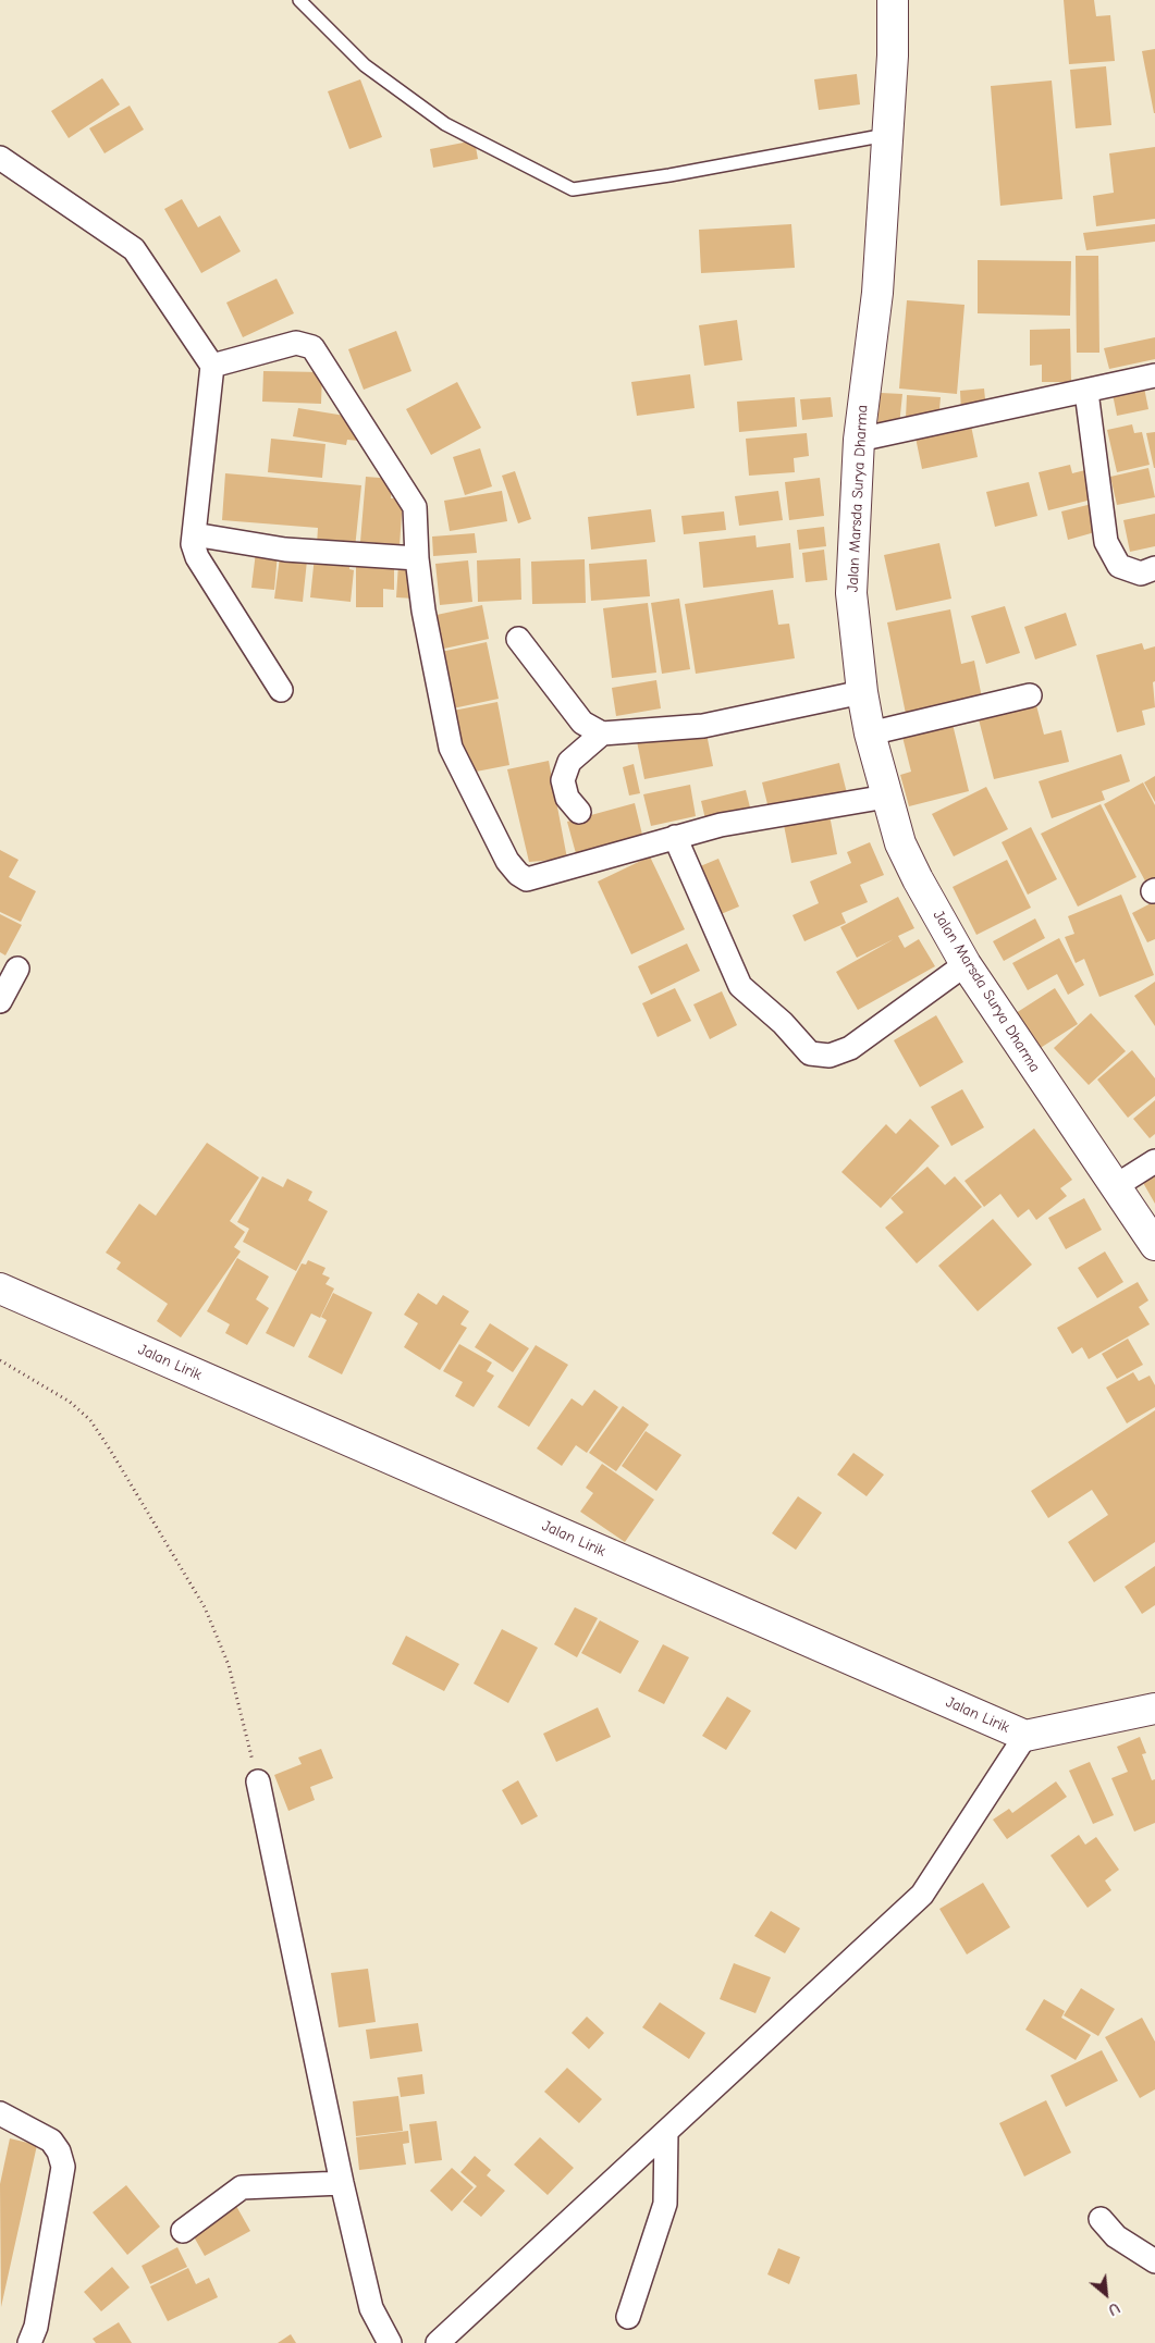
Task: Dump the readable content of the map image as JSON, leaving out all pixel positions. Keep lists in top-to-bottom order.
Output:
{
  "streets": {
    "main road": ["Jalan Marsda Surya Dharma", "Jalan Lirik"]
  },
  "north": "bottom right"
}
